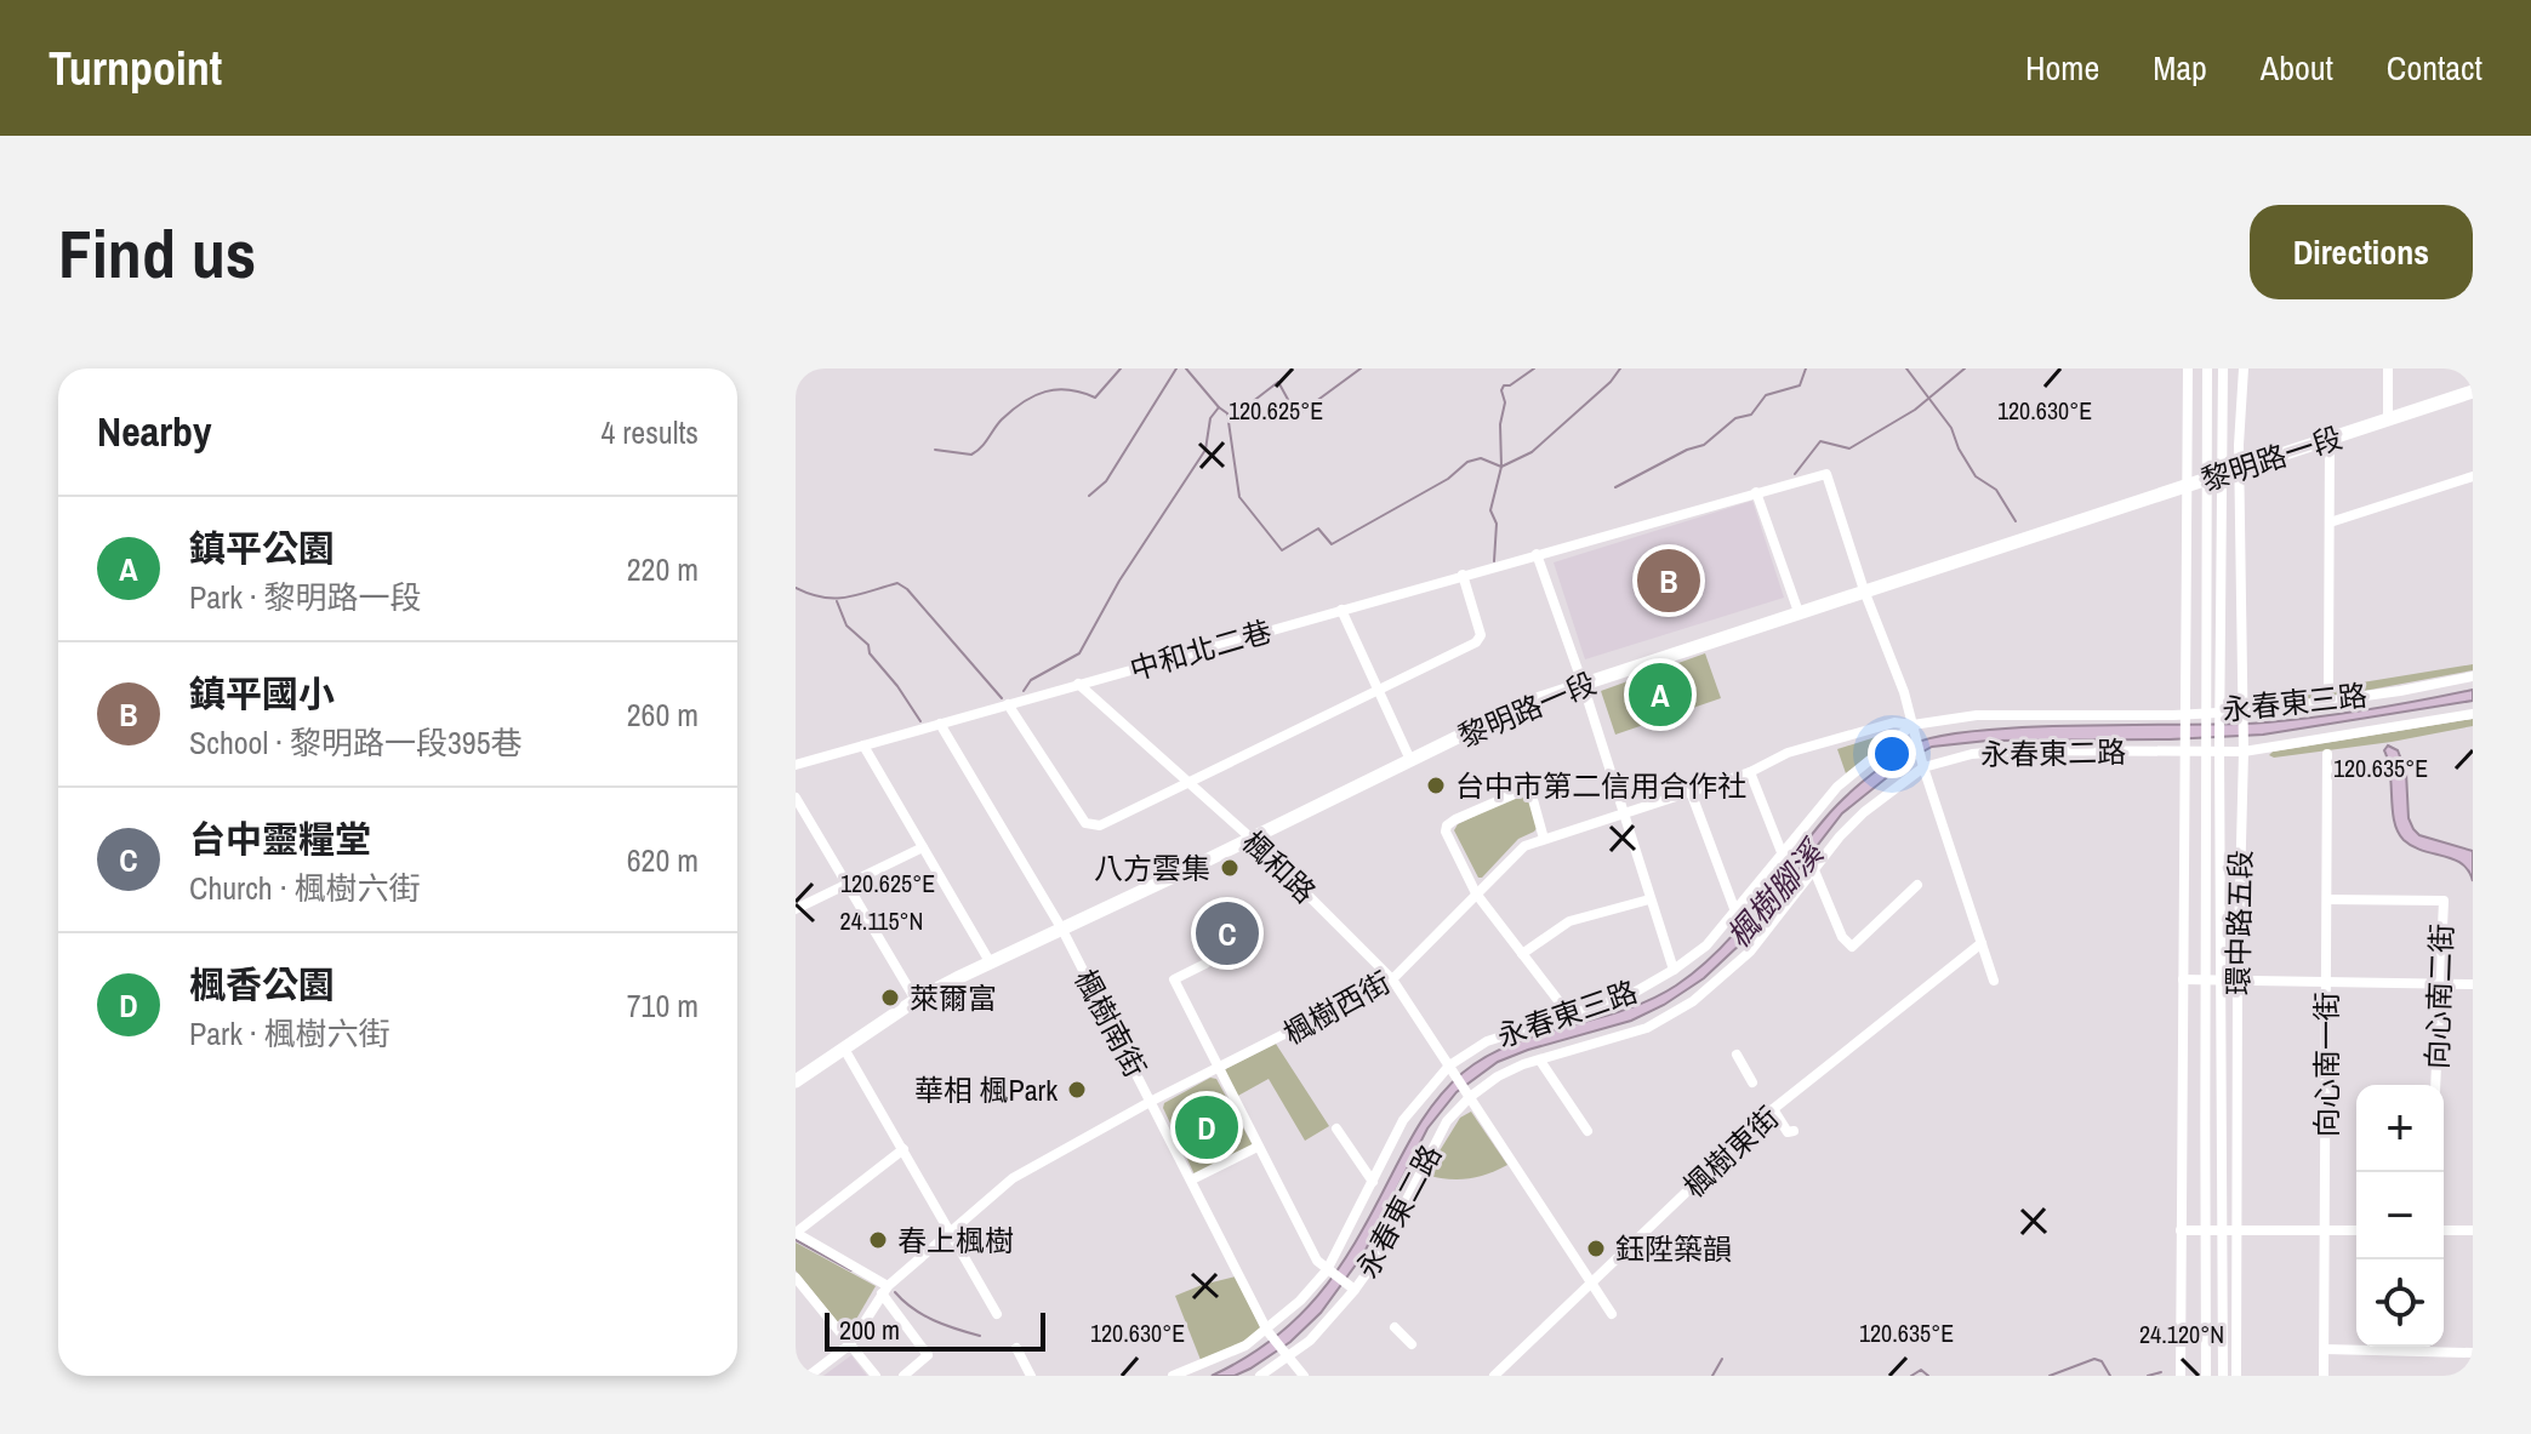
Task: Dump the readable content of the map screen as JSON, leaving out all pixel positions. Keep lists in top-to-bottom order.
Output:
{
  "streets": {
    "main road": ["黎明路一段"],
    "street": [
      "中和北二巷",
      "永春東三路",
      "永春東二路",
      "楓和路",
      "環中路五段",
      "向心南二街",
      "楓樹西街",
      "楓樹南街",
      "向心南一街",
      "楓樹東街"
    ]
  },
  "crossings": [
    ["黎明路一段", "中和北二巷"],
    ["黎明路一段", "楓和路"],
    ["黎明路一段", "環中路五段"],
    ["黎明路一段", "楓樹南街"],
    ["中和北二巷", "楓和路"],
    ["中和北二巷", "楓樹南街"],
    ["永春東三路", "楓和路"],
    ["永春東三路", "環中路五段"],
    ["永春東三路", "楓樹西街"],
    ["永春東三路", "楓樹南街"],
    ["永春東二路", "楓和路"],
    ["永春東二路", "環中路五段"],
    ["永春東二路", "楓樹南街"],
    ["楓和路", "楓樹西街"],
    ["向心南二街", "向心南一街"],
    ["楓樹西街", "楓樹南街"]
  ],
  "water": ["楓樹腳溪"],
  "places": [
    "台中市第二信用合作社",
    "八方雲集",
    "萊爾富",
    "華相 楓Park",
    "春上楓樹",
    "鈺陞築韻"
  ],
  "scale_bar": "200 m",
  "page": {
    "header": "Turnpoint",
    "nav": [
      "Home",
      "Map",
      "About",
      "Contact"
    ],
    "buttons": "Directions",
    "title": "Find us",
    "heading": ["Nearby", "4 results"],
    "list": [
      {
        "mark": "A",
        "name": "鎮平公園",
        "note": "Park · 黎明路一段",
        "value": "220 m"
      },
      {
        "mark": "B",
        "name": "鎮平國小",
        "note": "School · 黎明路一段395巷",
        "value": "260 m"
      },
      {
        "mark": "C",
        "name": "台中靈糧堂",
        "note": "Church · 楓樹六街",
        "value": "620 m"
      },
      {
        "mark": "D",
        "name": "楓香公園",
        "note": "Park · 楓樹六街",
        "value": "710 m"
      }
    ],
    "pins": [
      "B",
      "A",
      "C",
      "D"
    ],
    "map_buttons": ["+", "−"],
    "scale": "200 m"
  },
  "coordinates": [
    "120.625°E",
    "120.630°E",
    "120.635°E",
    "24.115°N",
    "24.120°N"
  ]
}
